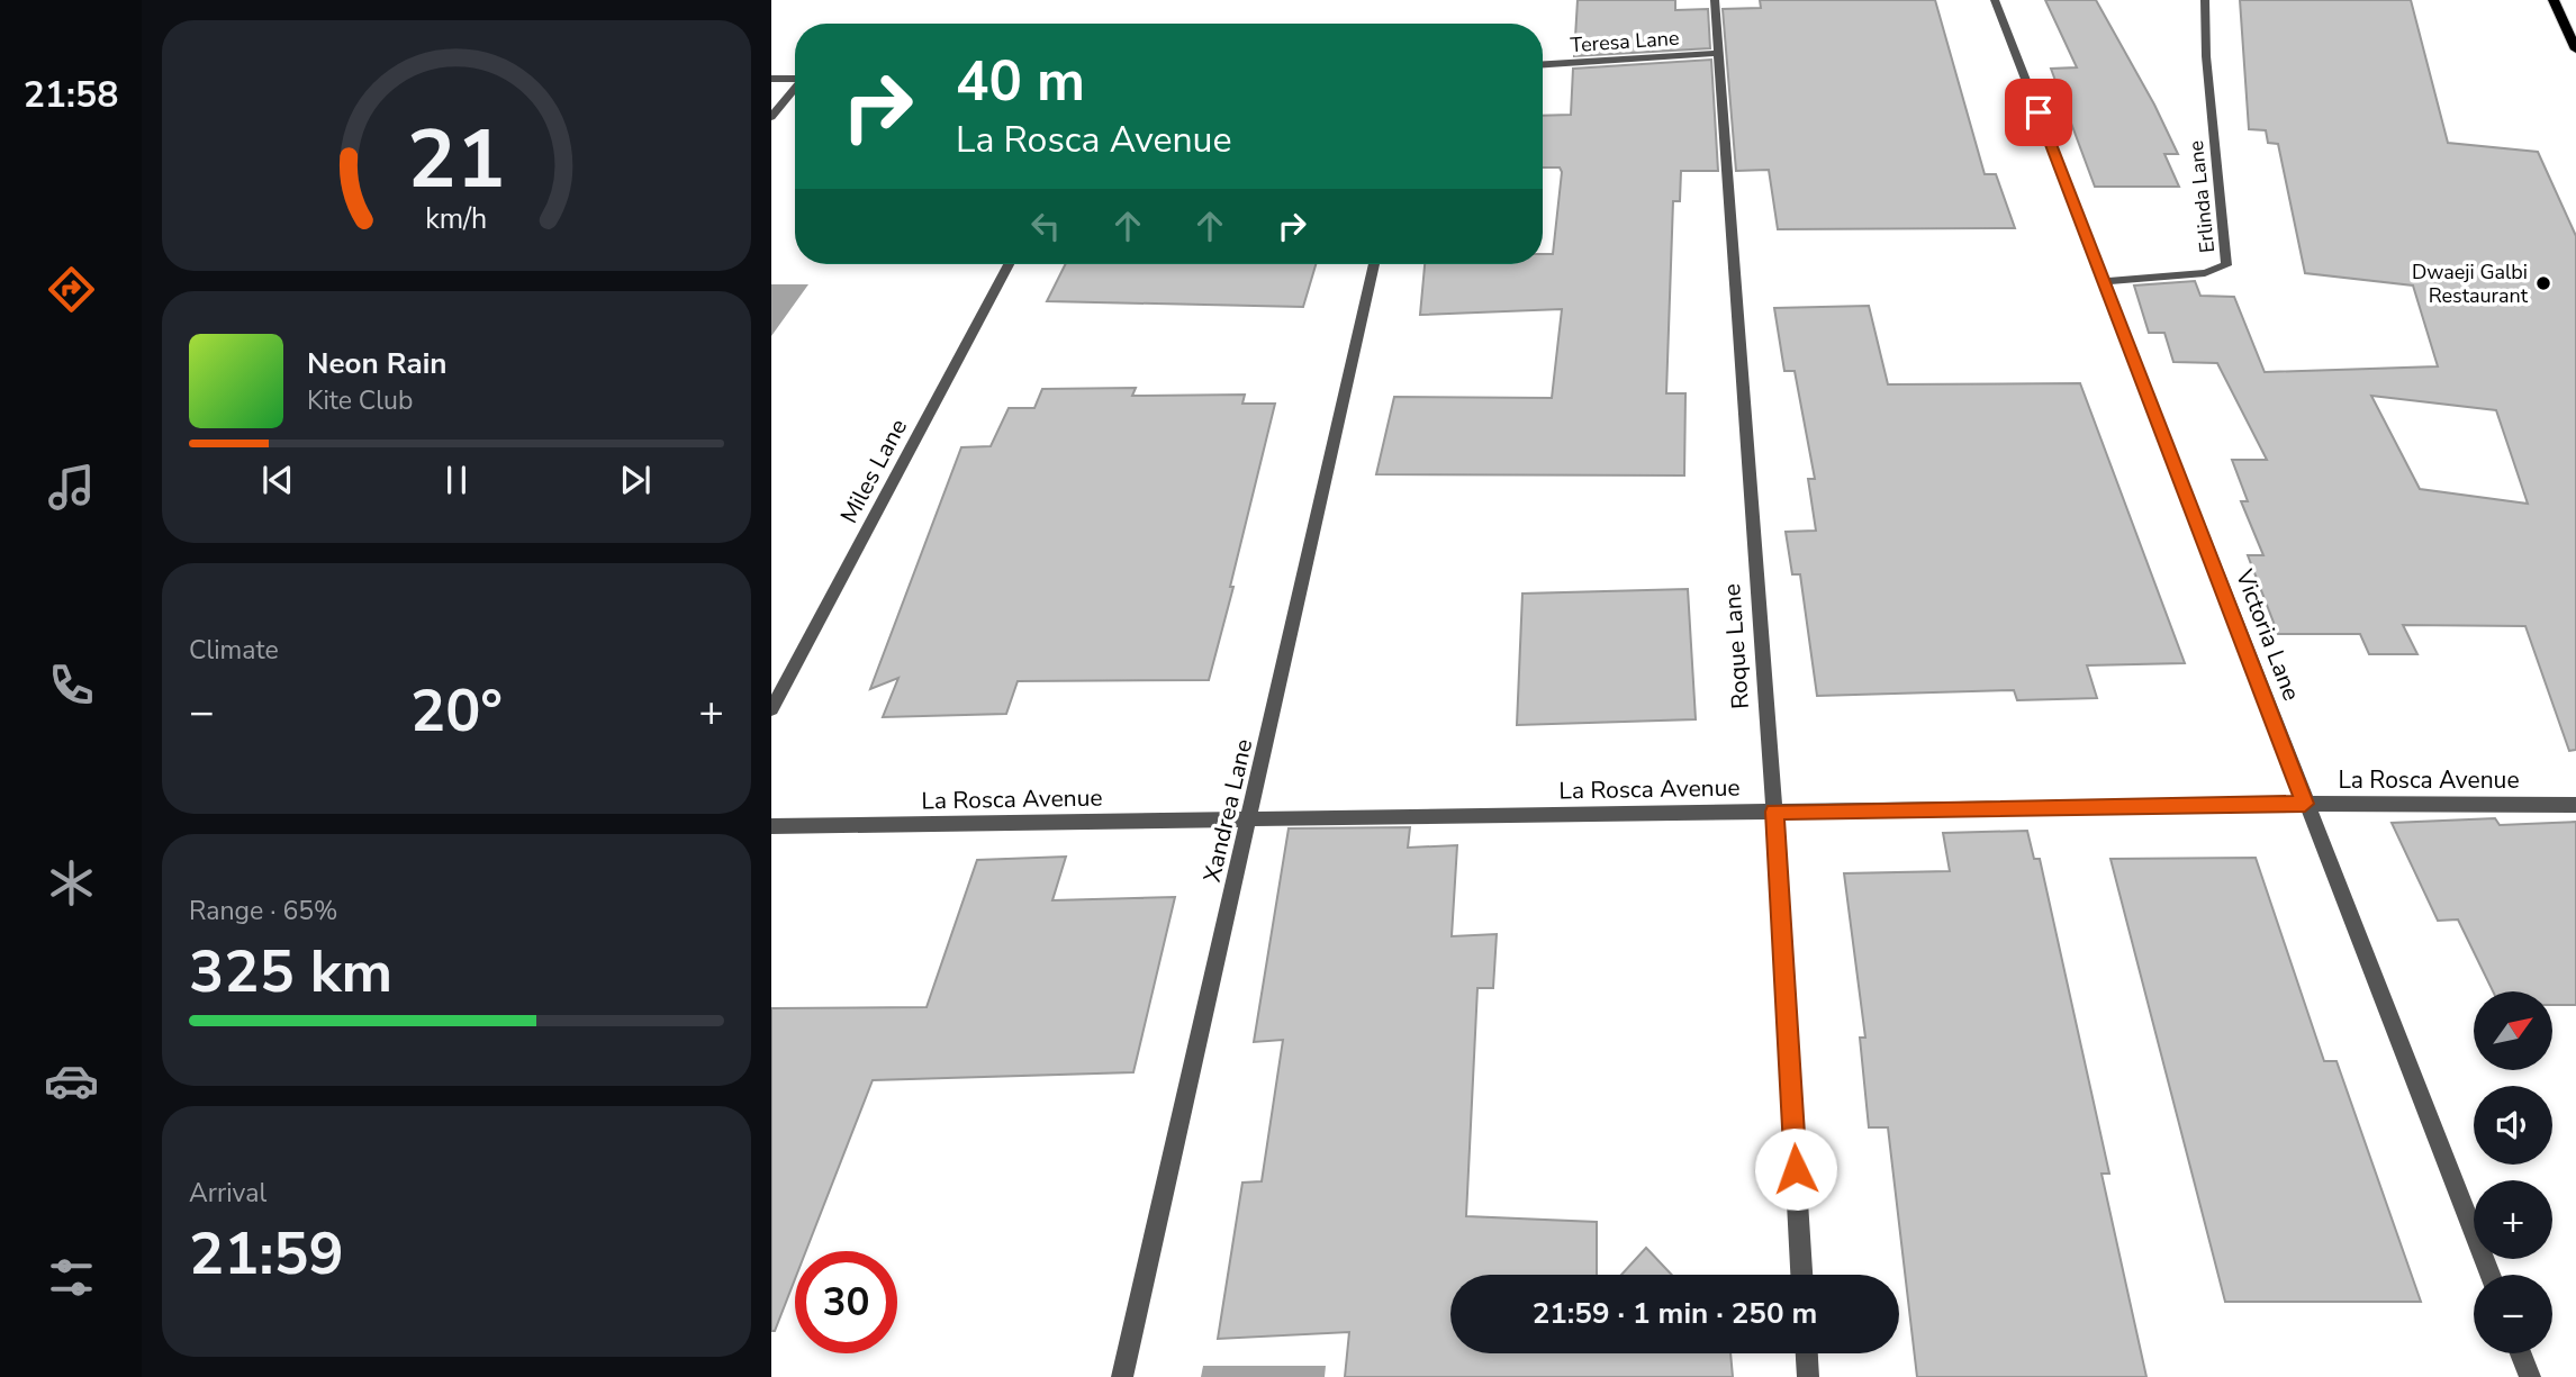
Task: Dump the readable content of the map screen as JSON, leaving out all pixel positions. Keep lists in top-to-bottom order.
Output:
{
  "streets": {
    "street": [
      "Teresa Lane",
      "Erlinda Lane",
      "Miles Lane",
      "Victoria Lane",
      "Roque Lane",
      "La Rosca Avenue",
      "Xandrea Lane"
    ]
  },
  "crossings": [
    ["Teresa Lane", "Roque Lane"],
    ["Erlinda Lane", "Victoria Lane"],
    ["Victoria Lane", "La Rosca Avenue"],
    ["Roque Lane", "La Rosca Avenue"],
    ["La Rosca Avenue", "Xandrea Lane"]
  ],
  "places": ["Dwaeji Galbi Restaurant"],
  "north": "top right",
  "page": {
    "tabs": "21:58",
    "turn": ["40 m", "La Rosca Avenue"],
    "song": ["Neon Rain", "Kite Club"],
    "tile": [
      "Climate",
      ["Range · 65%", "325 km"],
      ["Arrival", "21:59"]
    ],
    "heat": ["−", "20°", "+"],
    "map_buttons": ["+", "−"],
    "limit": "30",
    "trip": "21:59 · 1 min · 250 m",
    "gauge": ["21", "km/h"]
  }
}
